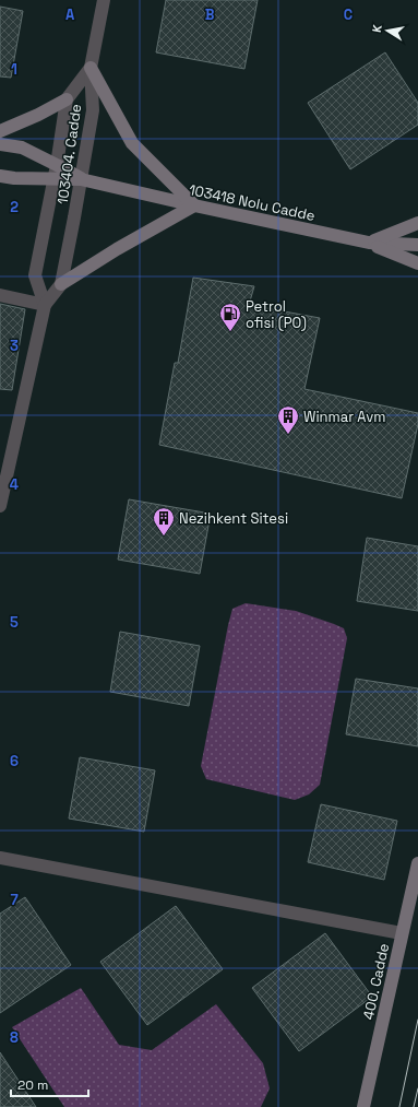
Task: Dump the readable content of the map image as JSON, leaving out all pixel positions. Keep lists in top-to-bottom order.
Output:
{
  "streets": {
    "main road": ["103418 Nolu Cadde", "400. Cadde"],
    "street": ["103404. Cadde"]
  },
  "crossings": [
    ["103404. Cadde", "103418 Nolu Cadde"]
  ],
  "places": {
    "fuel station": ["Petrol ofisi (PO)"],
    "building": ["Winmar Avm", "Nezihkent Sitesi"]
  },
  "scale_bar": "20 m",
  "north": "left",
  "grid": {
    "columns": ["A", "B", "C"],
    "rows": [
      "1",
      "2",
      "3",
      "4",
      "5",
      "6",
      "7",
      "8"
    ]
  }
}
